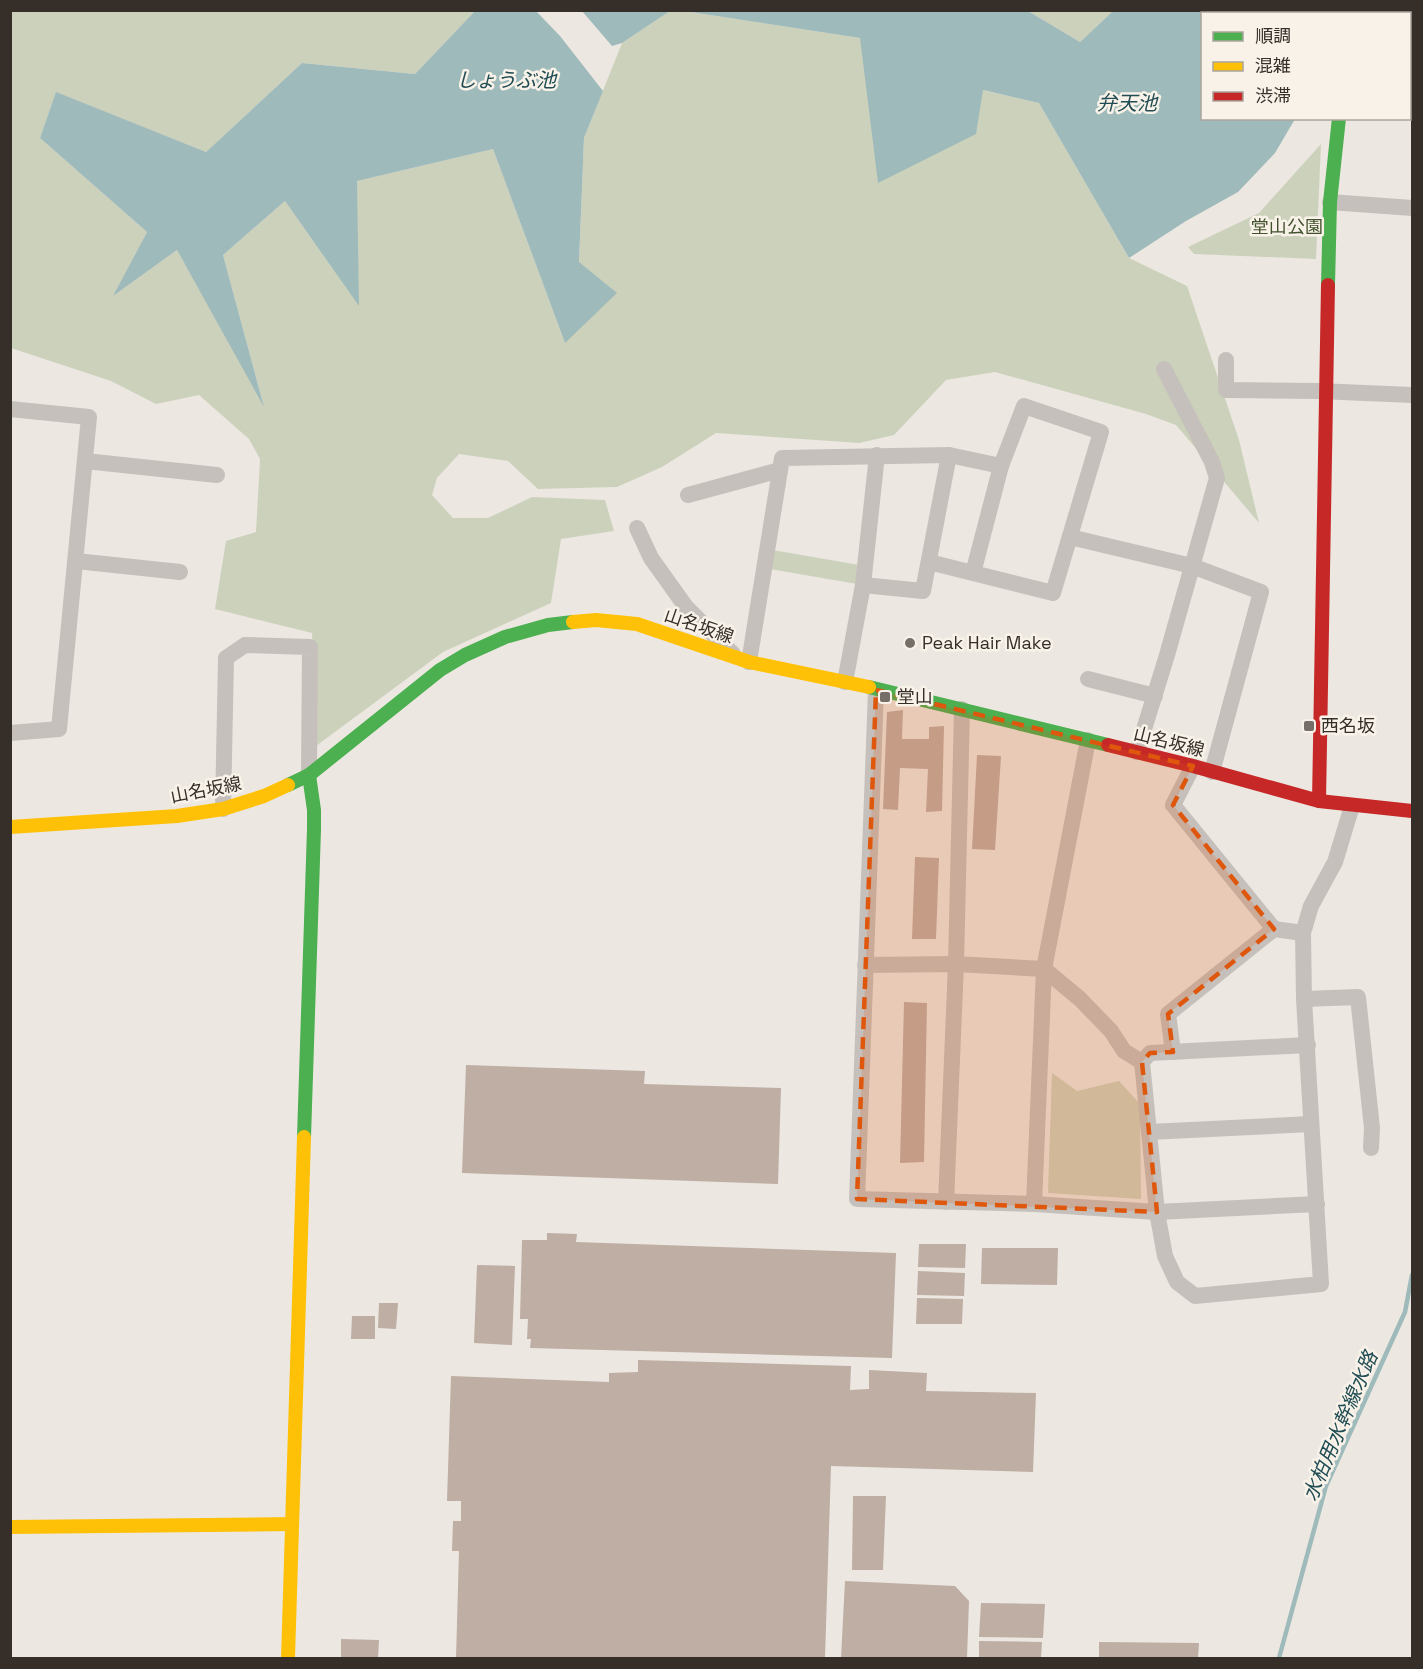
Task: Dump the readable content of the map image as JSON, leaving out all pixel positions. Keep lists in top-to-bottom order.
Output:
{
  "streets": {
    "street": ["山名坂線"]
  },
  "water": ["しょうぶ池", "弁天池", "水柏用水幹線水路"],
  "parks": ["堂山公園"],
  "places": {
    "other": ["Peak Hair Make"],
    "transit": ["堂山", "西名坂"]
  },
  "legend": ["順調", "混雑", "渋滞"]
}
